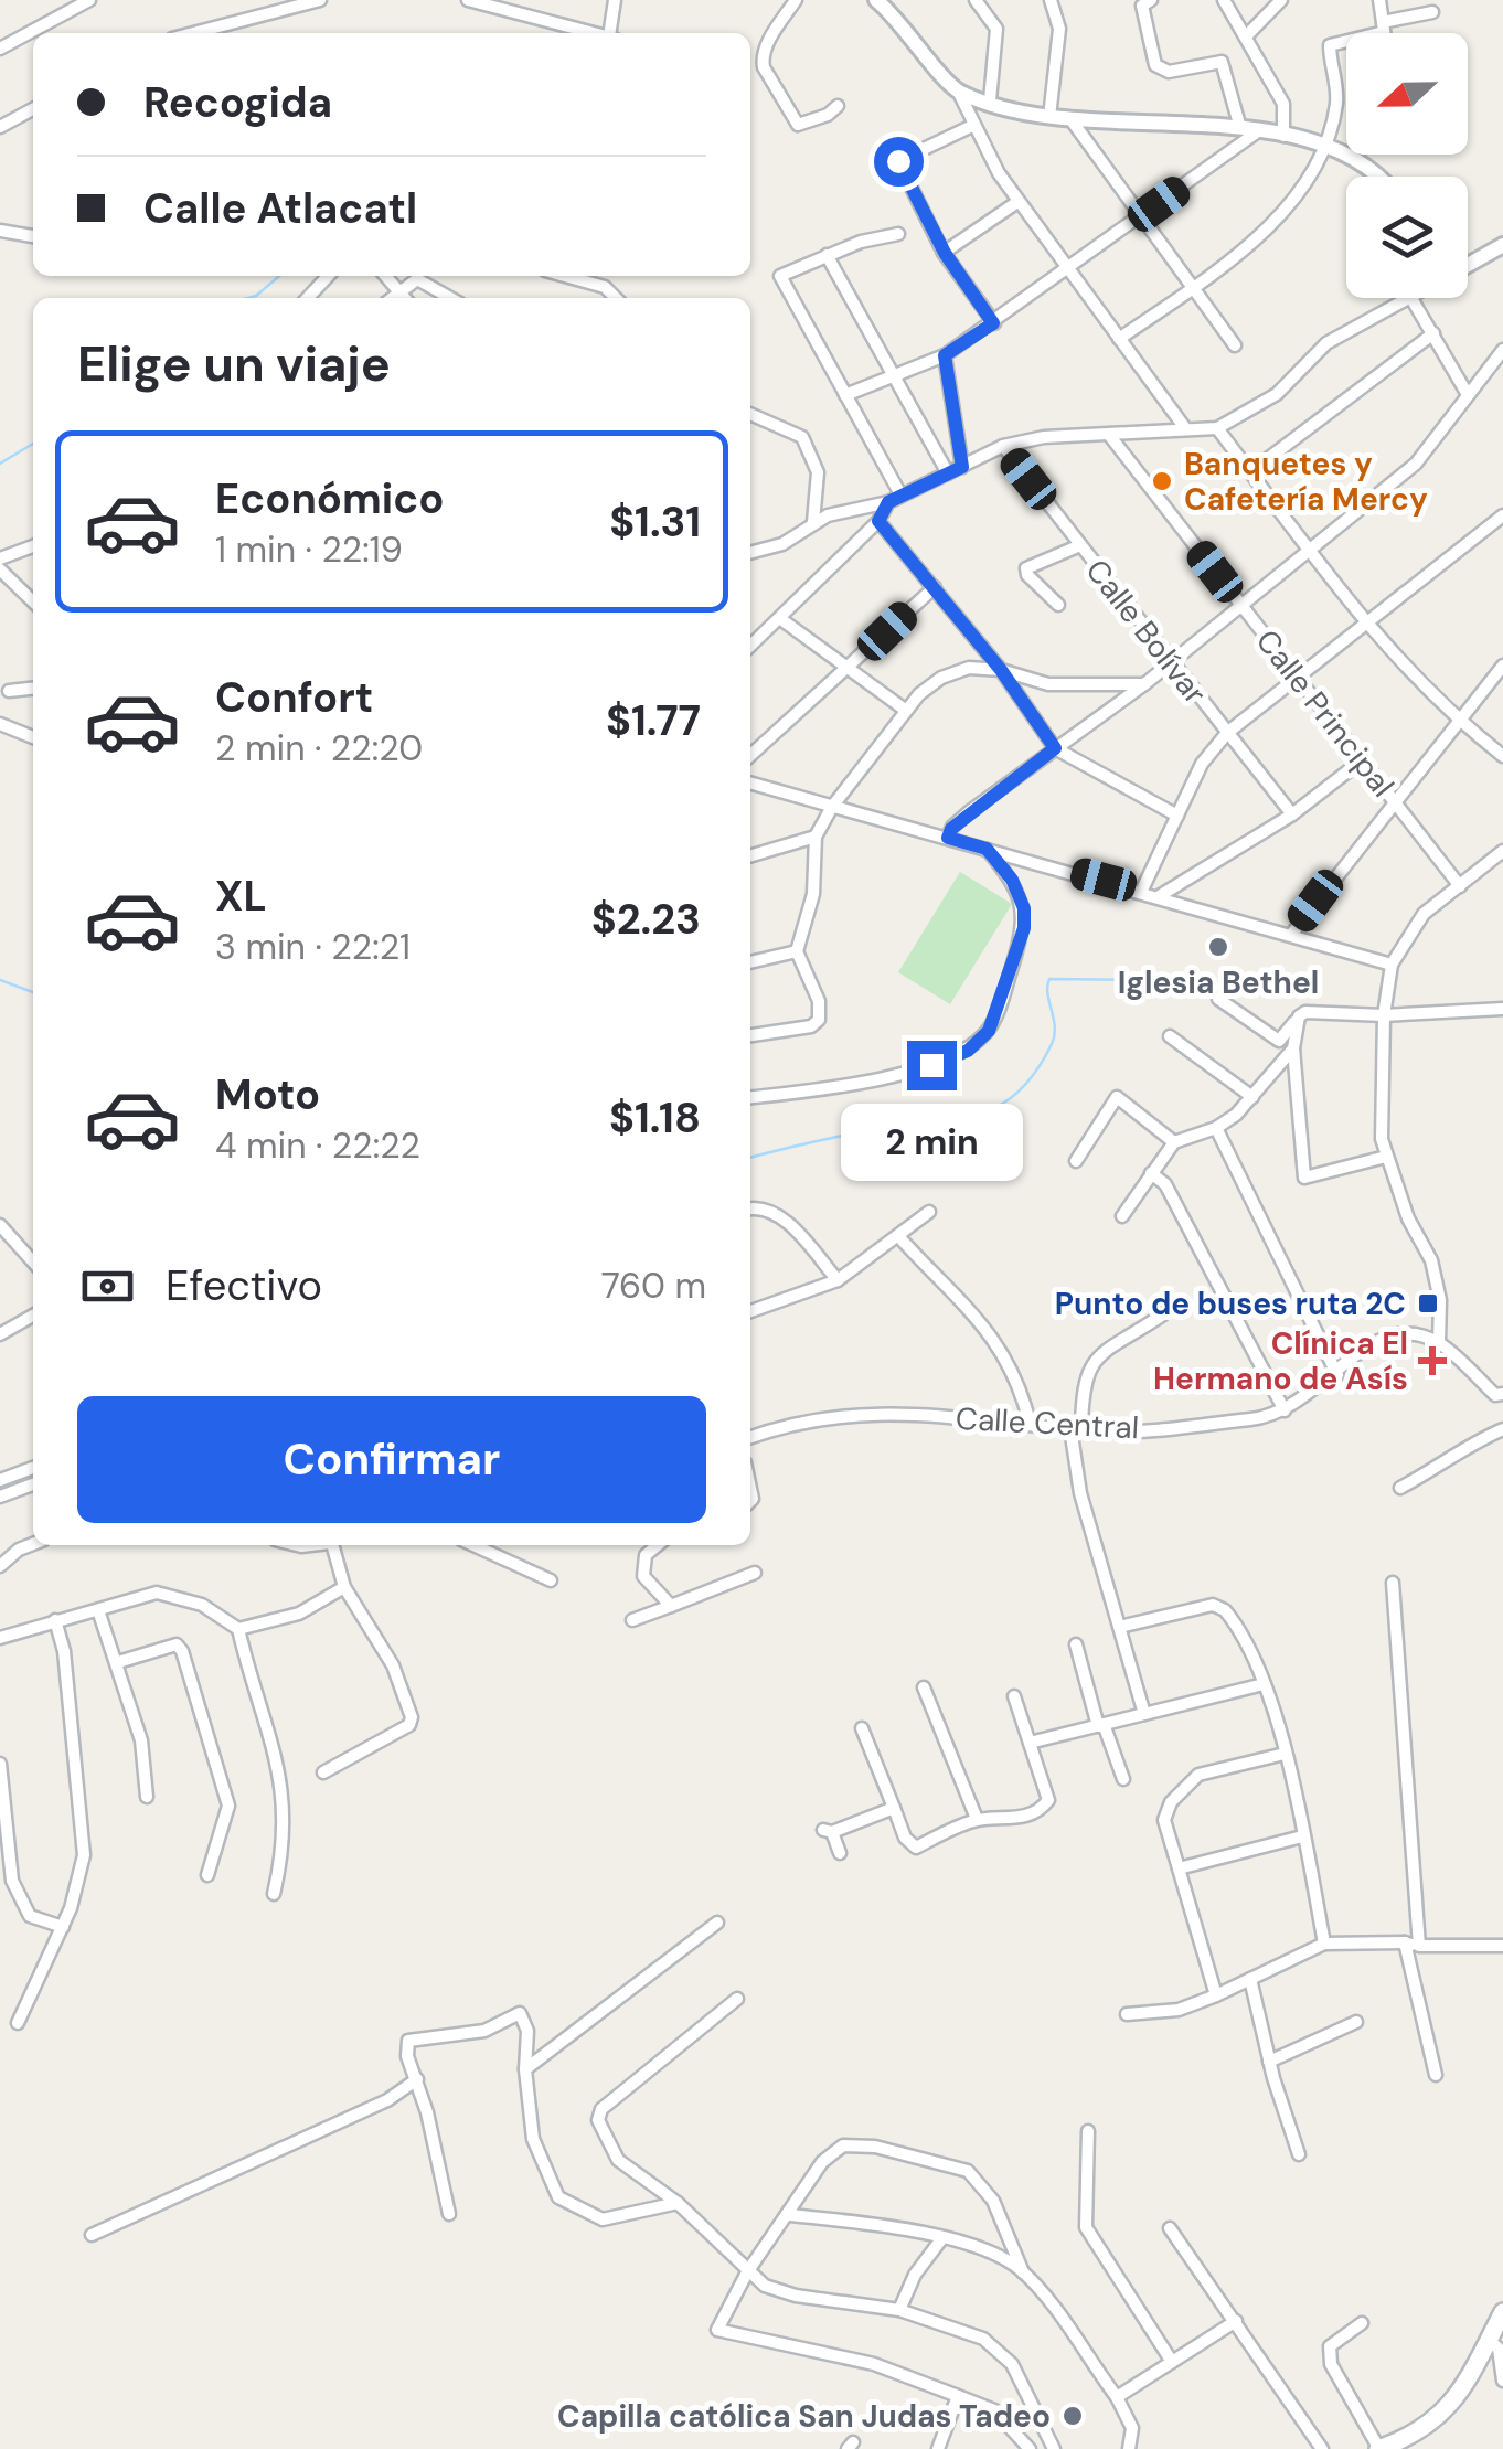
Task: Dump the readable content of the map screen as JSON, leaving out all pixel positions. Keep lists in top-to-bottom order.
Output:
{
  "streets": {
    "street": ["Calle Bolívar", "Calle Principal", "Calle Central"]
  },
  "places": {
    "other": ["Banquetes y Cafetería Mercy", "Iglesia Bethel", "Capilla católica San Judas Tadeo"],
    "transit": ["Punto de buses ruta 2C"],
    "health": ["Clínica El Hermano de Asís"]
  },
  "north": "left",
  "page": {
    "banner": ["Recogida", "Calle Atlacatl"],
    "heading": "Elige un viaje",
    "list": [
      {
        "name": "Económico",
        "note": "1 min · 22:19",
        "value": "$1.31"
      },
      {
        "name": "Confort",
        "note": "2 min · 22:20",
        "value": "$1.77"
      },
      {
        "name": "XL",
        "note": "3 min · 22:21",
        "value": "$2.23"
      },
      {
        "name": "Moto",
        "note": "4 min · 22:22",
        "value": "$1.18"
      }
    ],
    "bubble": "2 min",
    "pay": ["Efectivo", "760 m"],
    "buttons": "Confirmar"
  }
}
